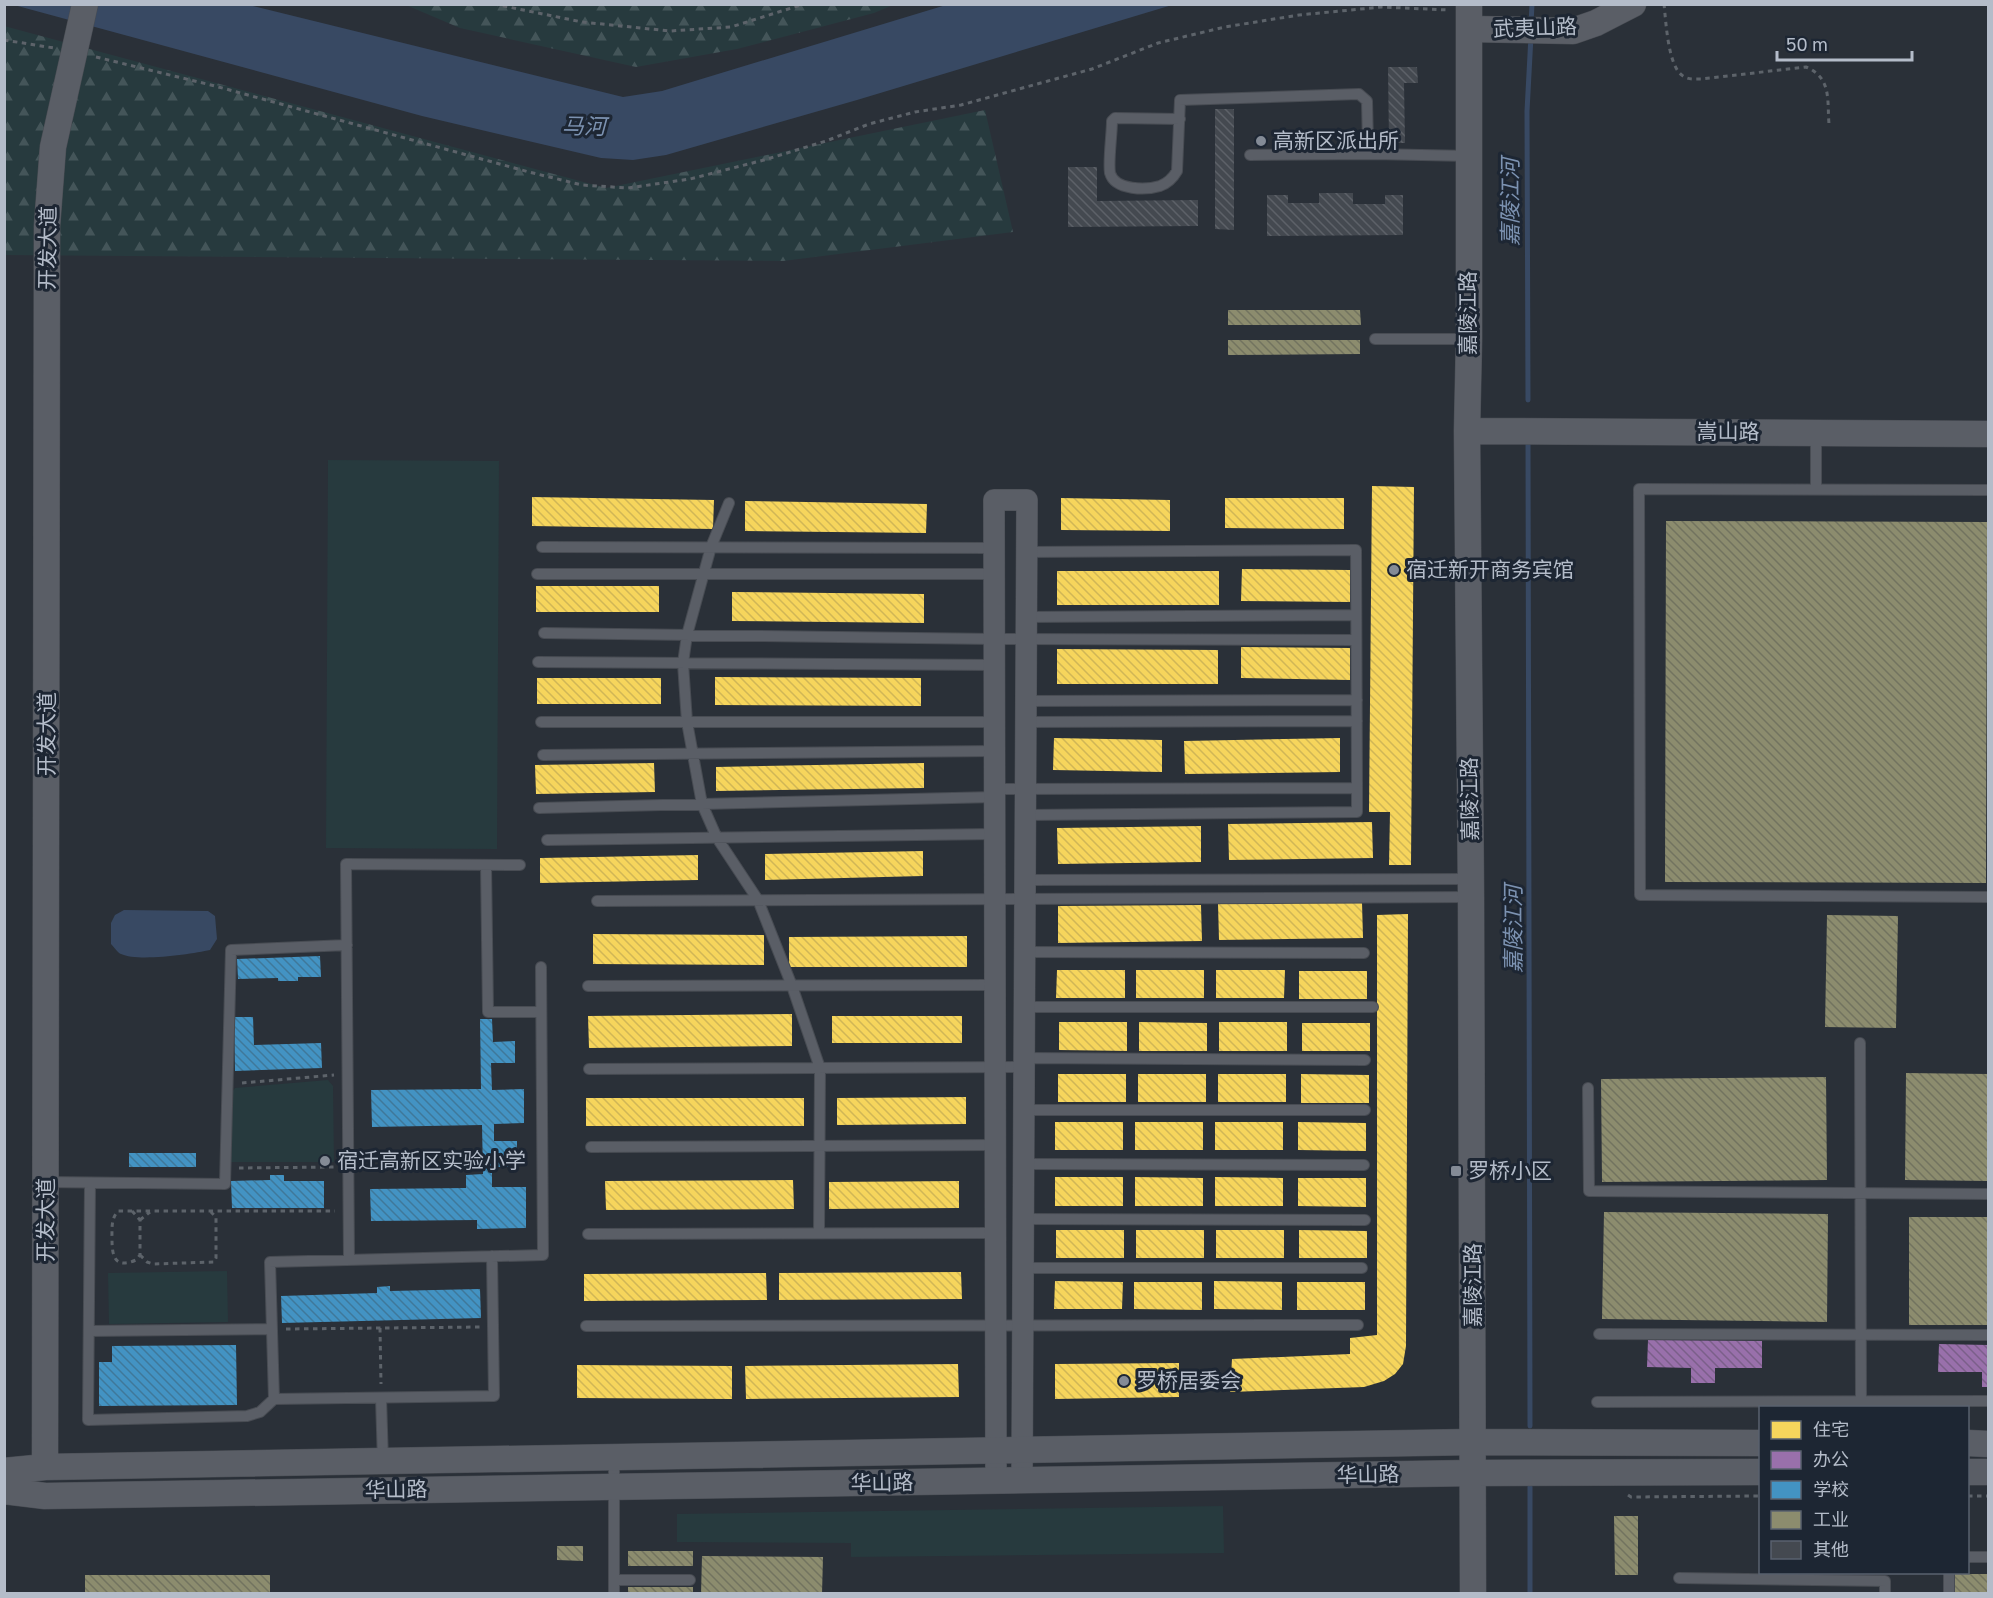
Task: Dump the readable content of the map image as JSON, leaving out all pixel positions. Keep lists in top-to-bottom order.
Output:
{
  "streets": {
    "street": [
      "武夷山路",
      "开发大道",
      "嘉陵江路",
      "嵩山路",
      "华山路"
    ]
  },
  "crossings": [
    ["武夷山路", "嘉陵江路"],
    ["开发大道", "华山路"],
    ["嘉陵江路", "嵩山路"],
    ["嘉陵江路", "华山路"]
  ],
  "water": ["马河", "嘉陵江河"],
  "places": {
    "other": [
      "高新区派出所",
      "宿迁新开商务宾馆",
      "宿迁高新区实验小学",
      "罗桥居委会"
    ],
    "transit": ["罗桥小区"]
  },
  "legend": [
    "住宅",
    "办公",
    "学校",
    "工业",
    "其他"
  ],
  "scale_bar": "50 m"
}
